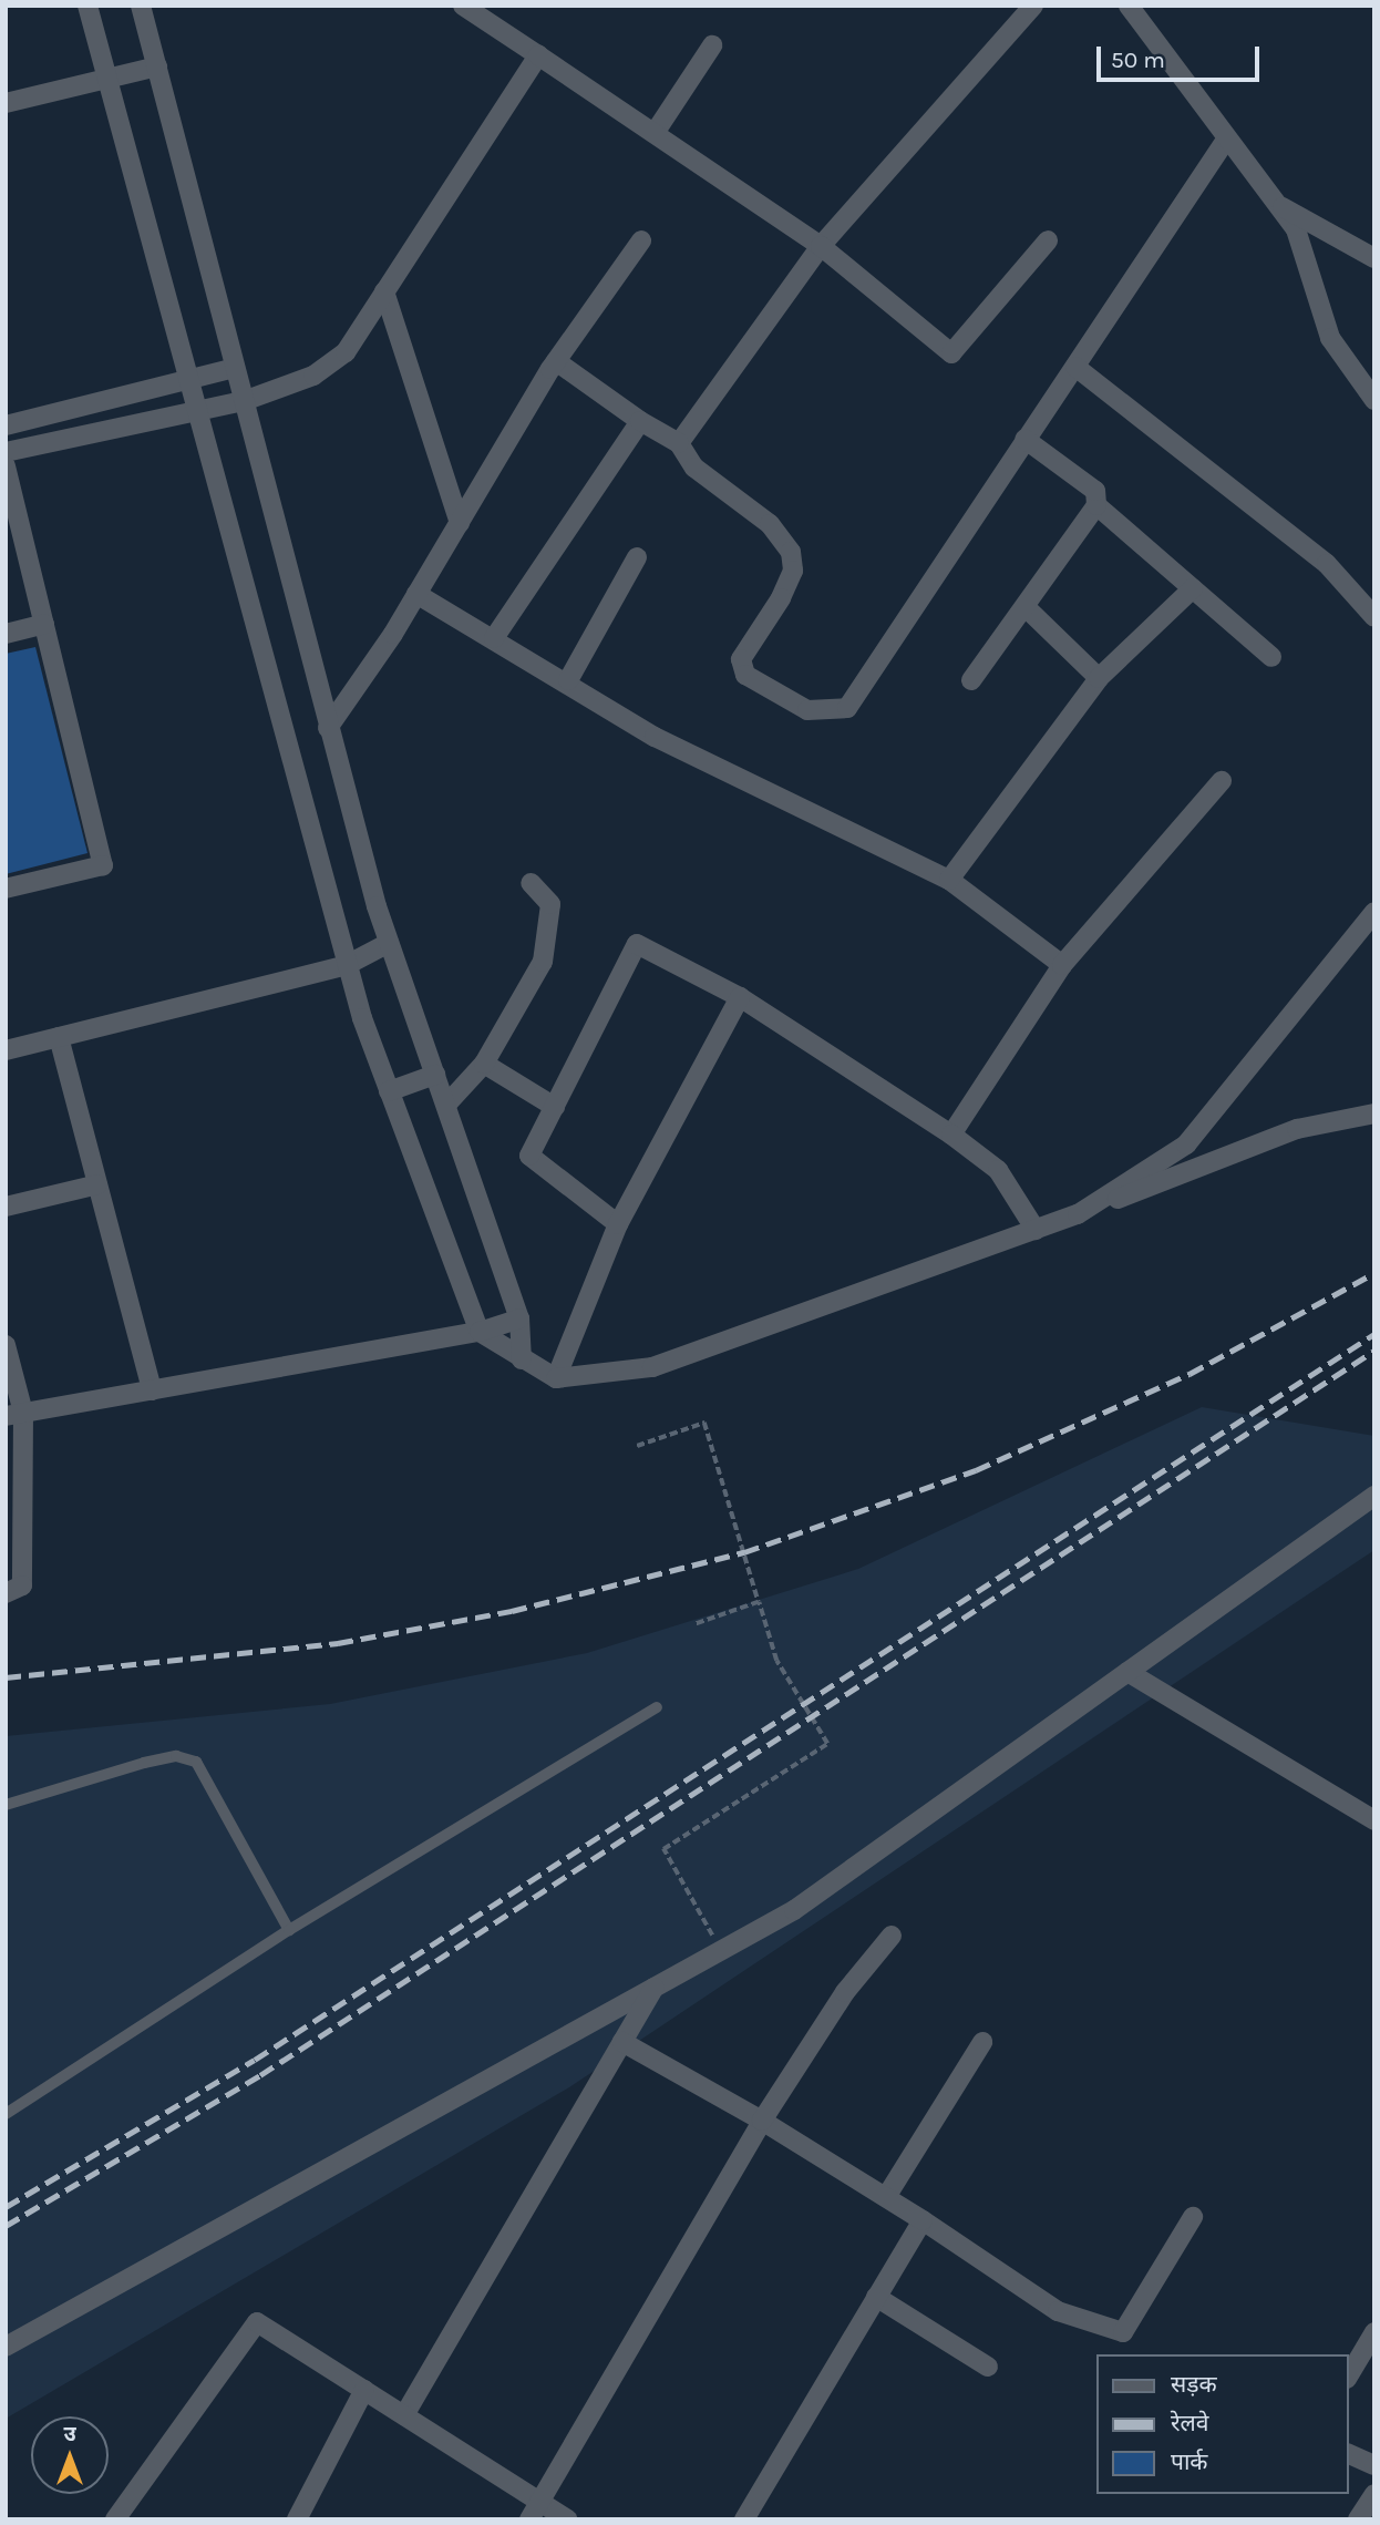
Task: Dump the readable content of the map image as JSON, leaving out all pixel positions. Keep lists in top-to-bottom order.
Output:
{
  "legend": ["सड़क", "रेलवे", "पार्क"],
  "scale_bar": "50 m",
  "north": "top"
}
